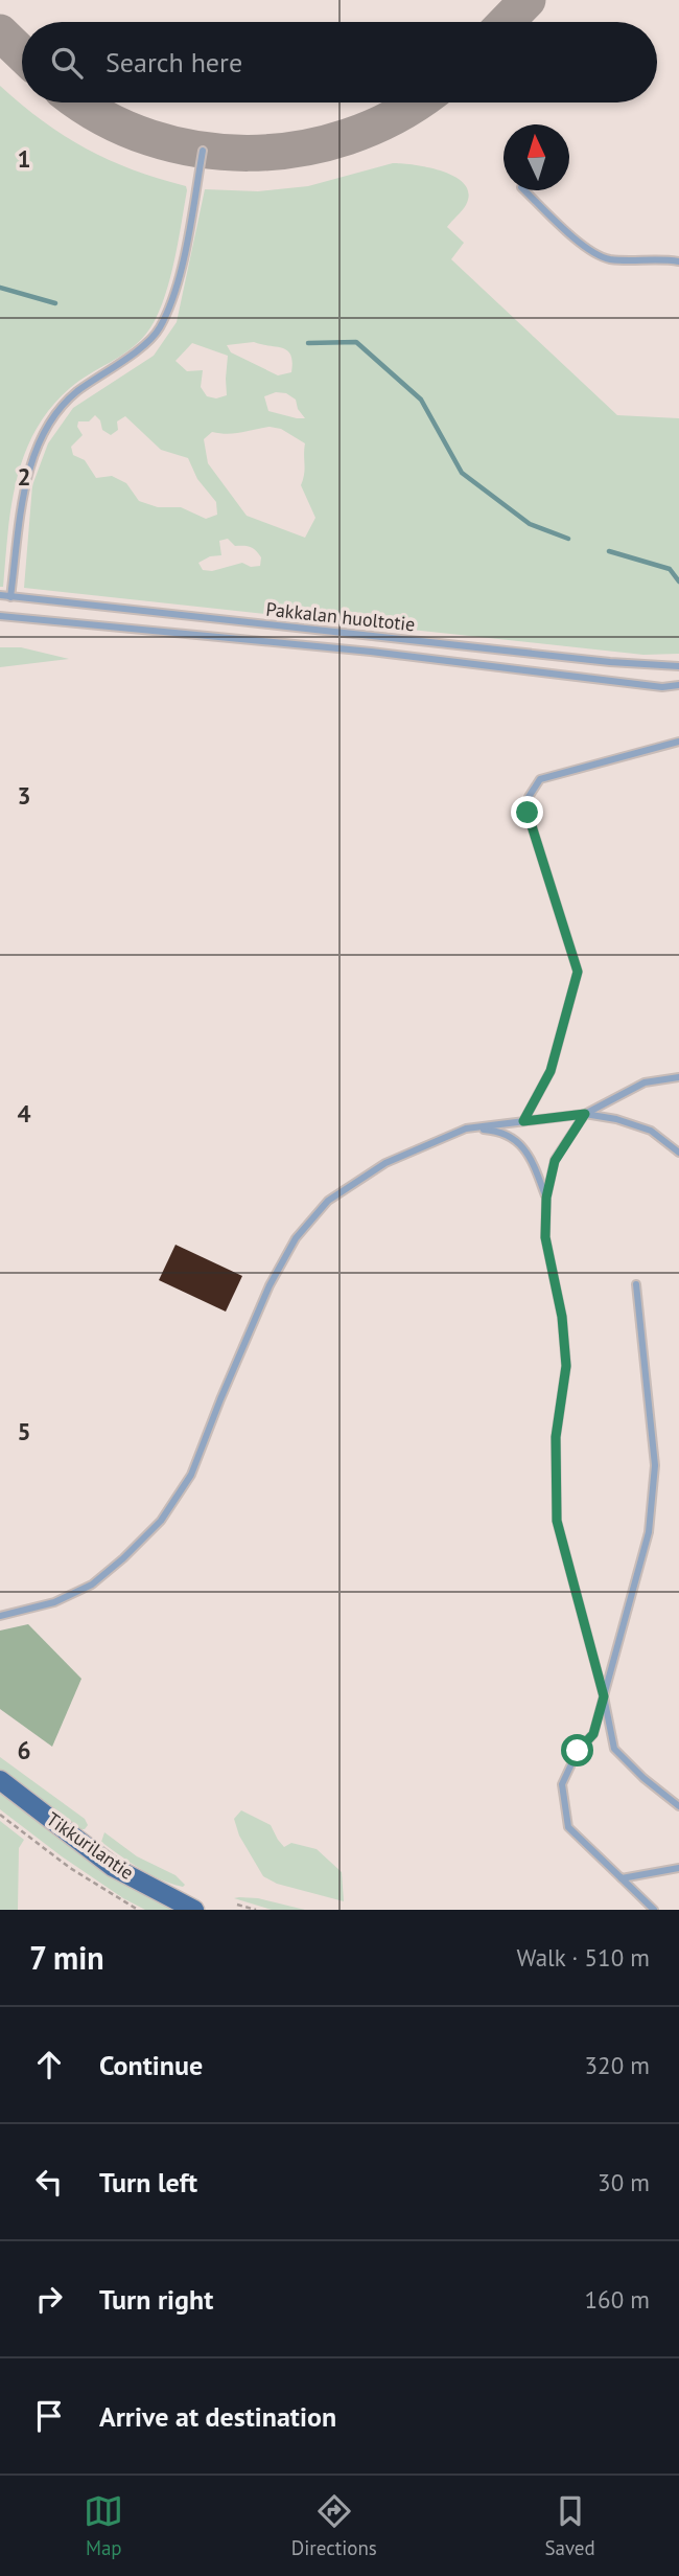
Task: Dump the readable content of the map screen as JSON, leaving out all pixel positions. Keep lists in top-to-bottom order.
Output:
{
  "streets": {
    "main road": ["Tikkurilantie"],
    "lane": ["Pakkalan huoltotie"]
  },
  "north": "top",
  "page": {
    "search": "Search here",
    "heading": ["7 min", "Walk · 510 m"],
    "list": [
      ["Continue", "320 m"],
      ["Turn left", "30 m"],
      ["Turn right", "160 m"],
      "Arrive at destination"
    ],
    "nav": ["Map", "Directions", "Saved"]
  },
  "grid": {
    "rows": [
      "1",
      "2",
      "3",
      "4",
      "5",
      "6"
    ]
  }
}
